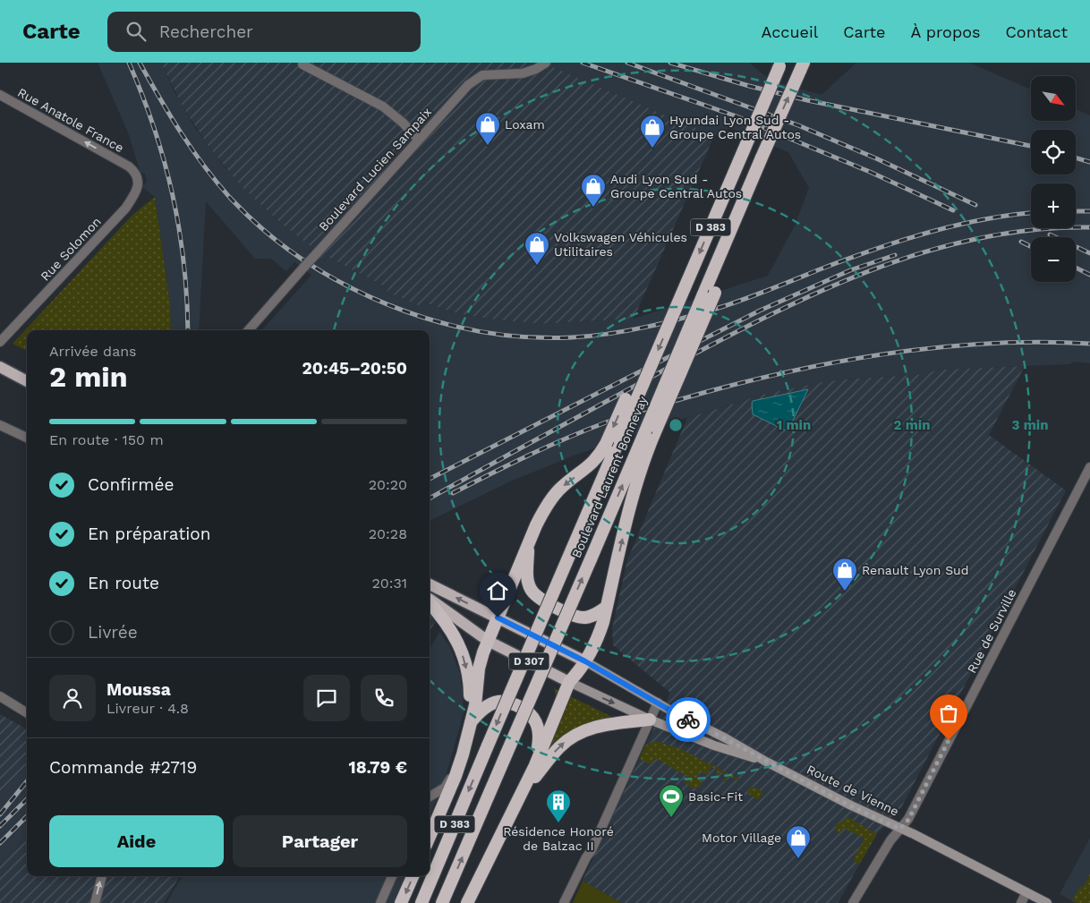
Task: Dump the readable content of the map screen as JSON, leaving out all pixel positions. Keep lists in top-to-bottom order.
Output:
{
  "streets": {
    "highway": ["D 383", "Boulevard Laurent Bonnevay"],
    "main road": ["D 307", "Route de Vienne"],
    "street": [
      "Rue Anatole France",
      "Boulevard Lucien Sampaix",
      "Rue Solomon",
      "Rue de Surville"
    ]
  },
  "crossings": [
    ["Rue Anatole France", "Rue Solomon"],
    ["Rue de Surville", "Route de Vienne"]
  ],
  "one_way": ["Rue Anatole France"],
  "places": {
    "shop": [
      "Loxam",
      "Hyundai Lyon Sud - Groupe Central Autos",
      "Audi Lyon Sud - Groupe Central Autos",
      "Volkswagen Véhicules Utilitaires",
      "Renault Lyon Sud",
      "Motor Village"
    ],
    "sports": ["Basic-Fit"],
    "building": ["Résidence Honoré de Balzac II"]
  },
  "north": "bottom right",
  "page": {
    "header": "Carte",
    "search": "Rechercher",
    "nav": [
      "Accueil",
      "Carte",
      "À propos",
      "Contact"
    ],
    "map_buttons": ["+", "−"],
    "heading": ["2 min", "Arrivée dans", "20:45–20:50"],
    "panel": [
      "Moussa",
      "Livreur · 4.8",
      "Commande #2719",
      "18.79 €"
    ],
    "bar": "En route · 150 m",
    "list": [
      ["Confirmée", "20:20"],
      ["En préparation", "20:28"],
      ["En route", "20:31"],
      "Livrée"
    ],
    "buttons": ["Aide", "Partager"]
  },
  "rings": ["1 min", "2 min", "3 min"]
}
